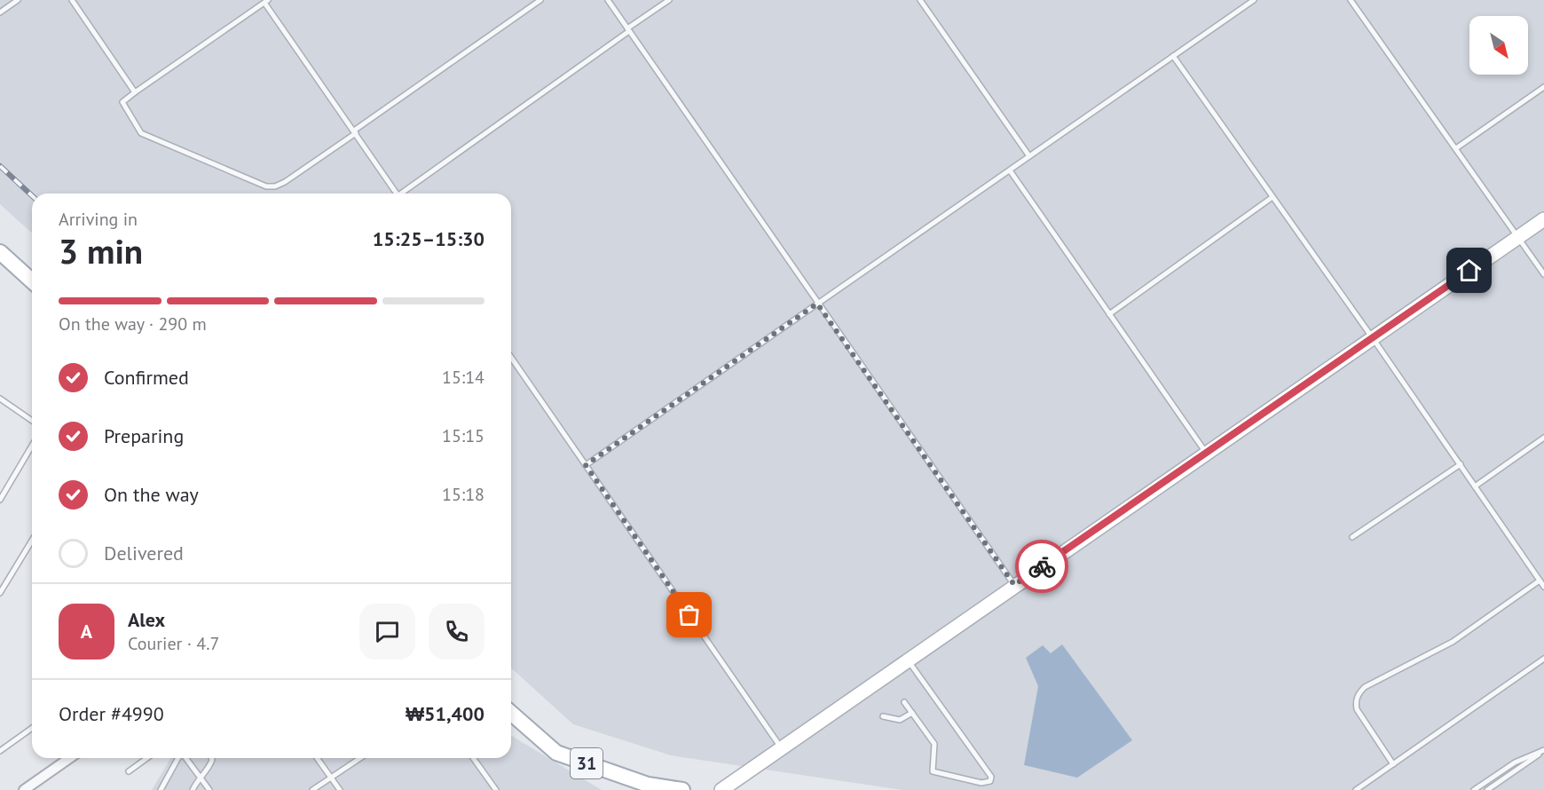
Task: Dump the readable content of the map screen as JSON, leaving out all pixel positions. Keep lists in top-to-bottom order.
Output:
{
  "streets": {
    "main road": ["31"]
  },
  "north": "bottom right",
  "page": {
    "heading": ["3 min", "Arriving in", "15:25–15:30"],
    "panel": [
      "Alex",
      "Courier · 4.7",
      "Order #4990",
      "₩51,400"
    ],
    "bar": "On the way · 290 m",
    "list": [
      ["Confirmed", "15:14"],
      ["Preparing", "15:15"],
      ["On the way", "15:18"],
      "Delivered"
    ],
    "round": "A"
  }
}
